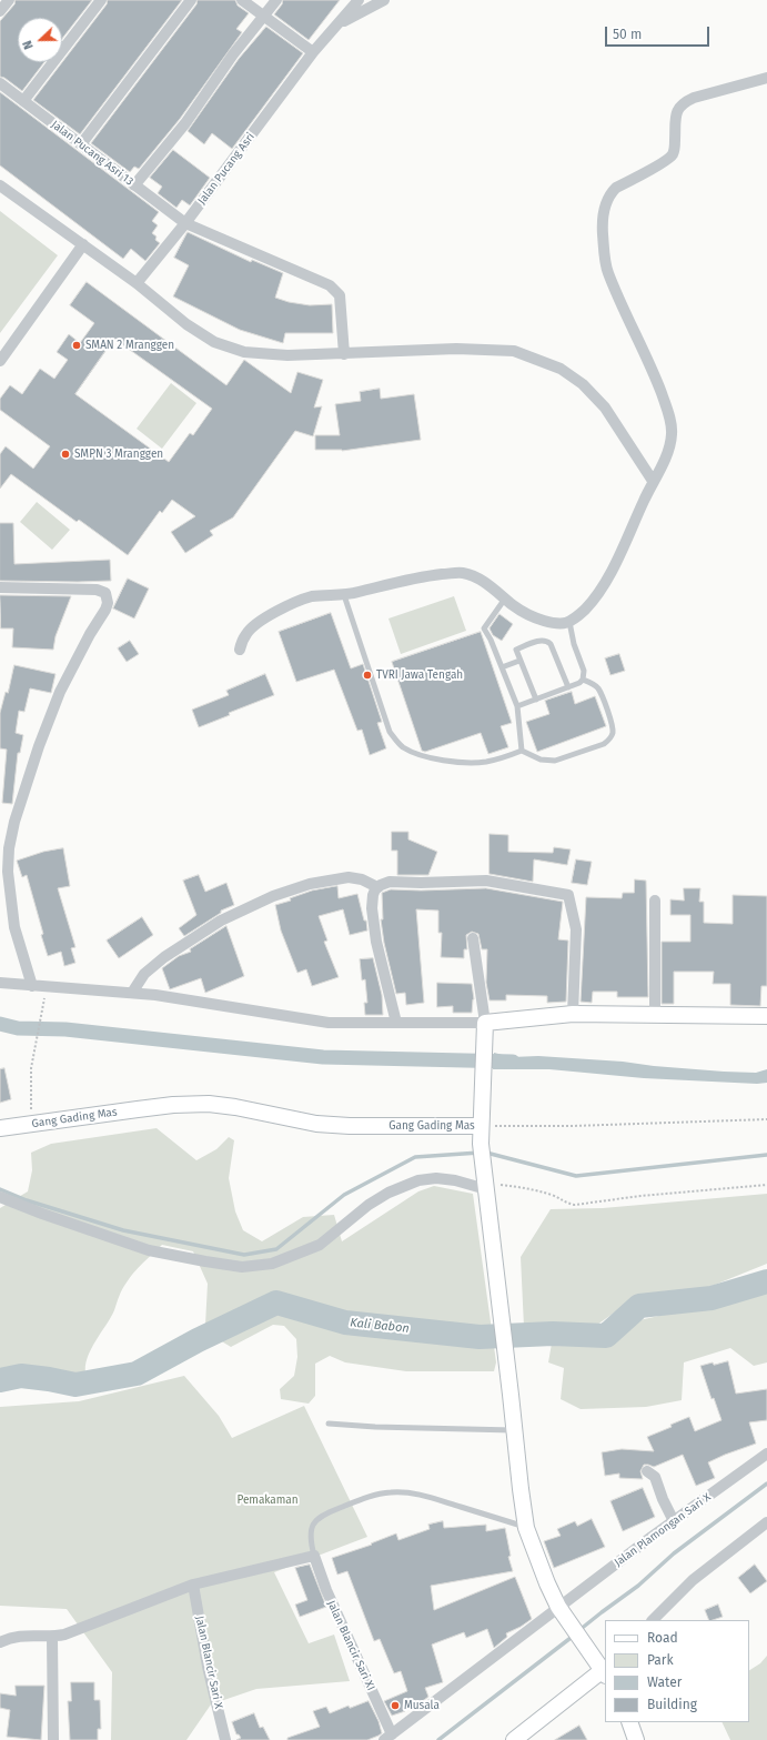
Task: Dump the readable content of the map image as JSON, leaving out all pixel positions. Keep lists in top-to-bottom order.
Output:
{
  "streets": {
    "main road": ["Gang Gading Mas"],
    "street": [
      "Jalan Pucang Asri 13",
      "Jalan Pucang Asri",
      "Jalan Plamongan Sari X",
      "Jalan Blancir Sari XI",
      "Jalan Blancir Sari X"
    ]
  },
  "crossings": [
    ["Jalan Pucang Asri 13", "Jalan Pucang Asri"],
    ["Jalan Plamongan Sari X", "Jalan Blancir Sari XI"]
  ],
  "water": ["Kali Babon"],
  "parks": ["Pemakaman"],
  "places": [
    "SMAN 2 Mranggen",
    "SMPN 3 Mranggen",
    "TVRI Jawa Tengah",
    "Musala"
  ],
  "legend": [
    "Road",
    "Park",
    "Water",
    "Building"
  ],
  "scale_bar": "50 m",
  "north": "left"
}
